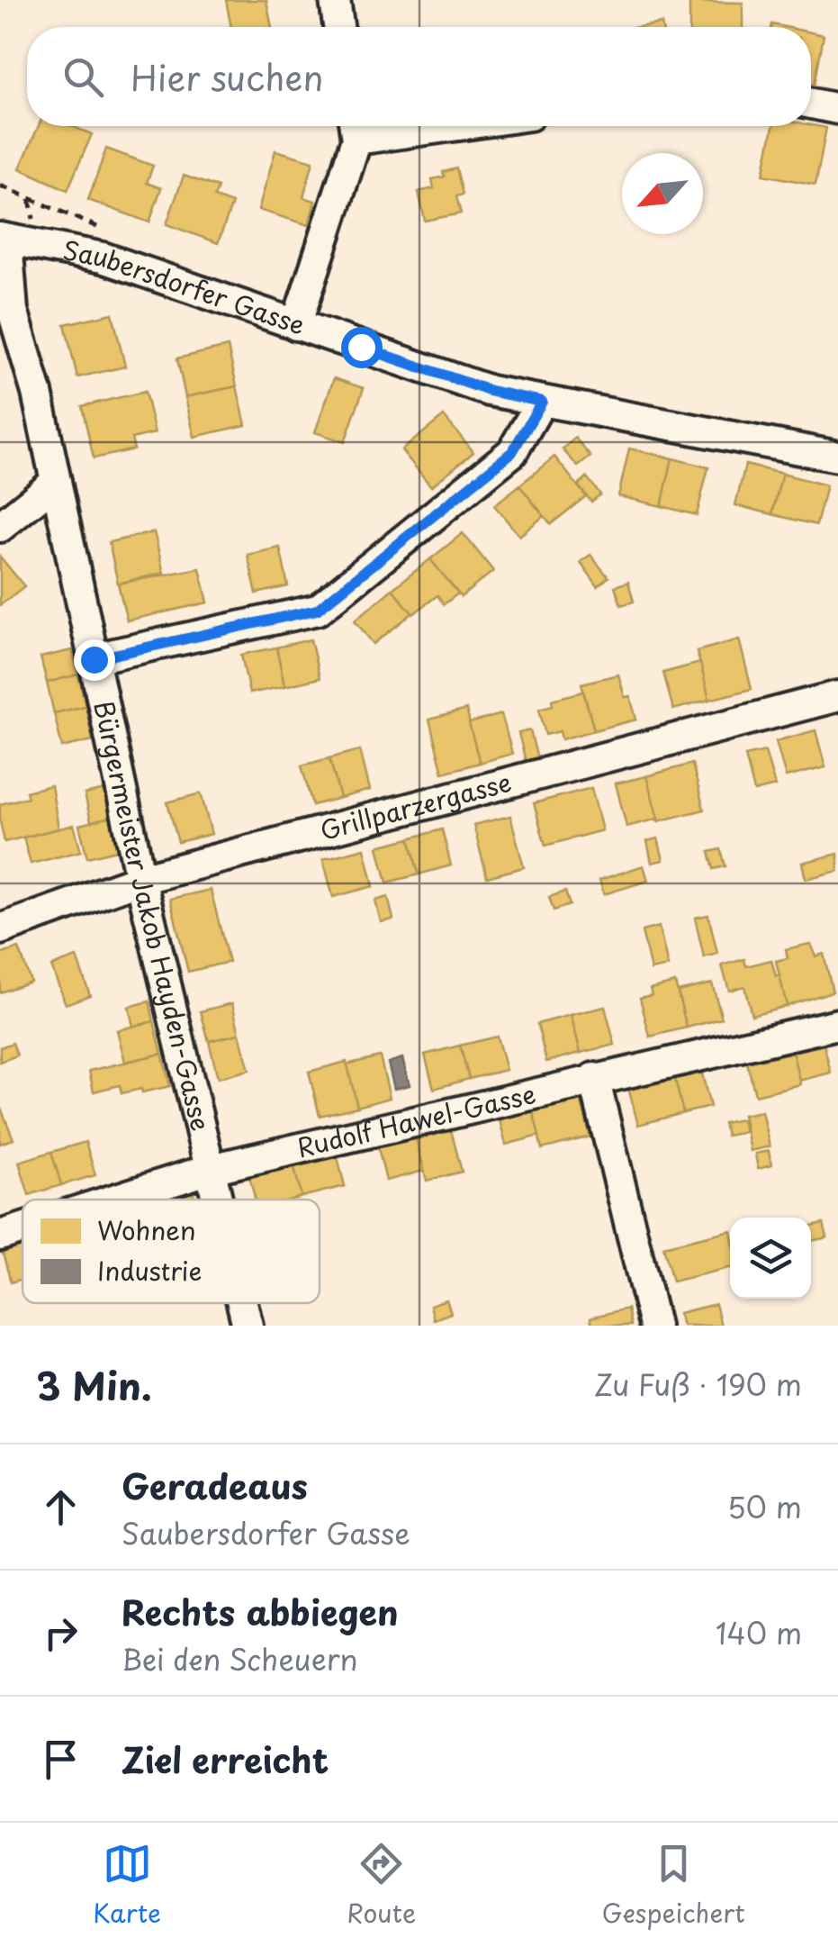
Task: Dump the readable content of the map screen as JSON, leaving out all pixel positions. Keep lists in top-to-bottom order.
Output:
{
  "streets": {
    "street": [
      "Saubersdorfer Gasse",
      "Grillparzergasse",
      "Bürgermeister Jakob Hayden-Gasse",
      "Rudolf Hawel-Gasse"
    ]
  },
  "crossings": [
    ["Saubersdorfer Gasse", "Bürgermeister Jakob Hayden-Gasse"],
    ["Grillparzergasse", "Bürgermeister Jakob Hayden-Gasse"],
    ["Bürgermeister Jakob Hayden-Gasse", "Rudolf Hawel-Gasse"]
  ],
  "legend": ["Wohnen", "Industrie"],
  "north": "bottom left",
  "page": {
    "search": "Hier suchen",
    "heading": ["3 Min.", "Zu Fuß · 190 m"],
    "list": [
      ["Geradeaus", "Saubersdorfer Gasse", "50 m"],
      ["Rechts abbiegen", "Bei den Scheuern", "140 m"],
      "Ziel erreicht"
    ],
    "nav": ["Karte", "Route", "Gespeichert"]
  }
}
